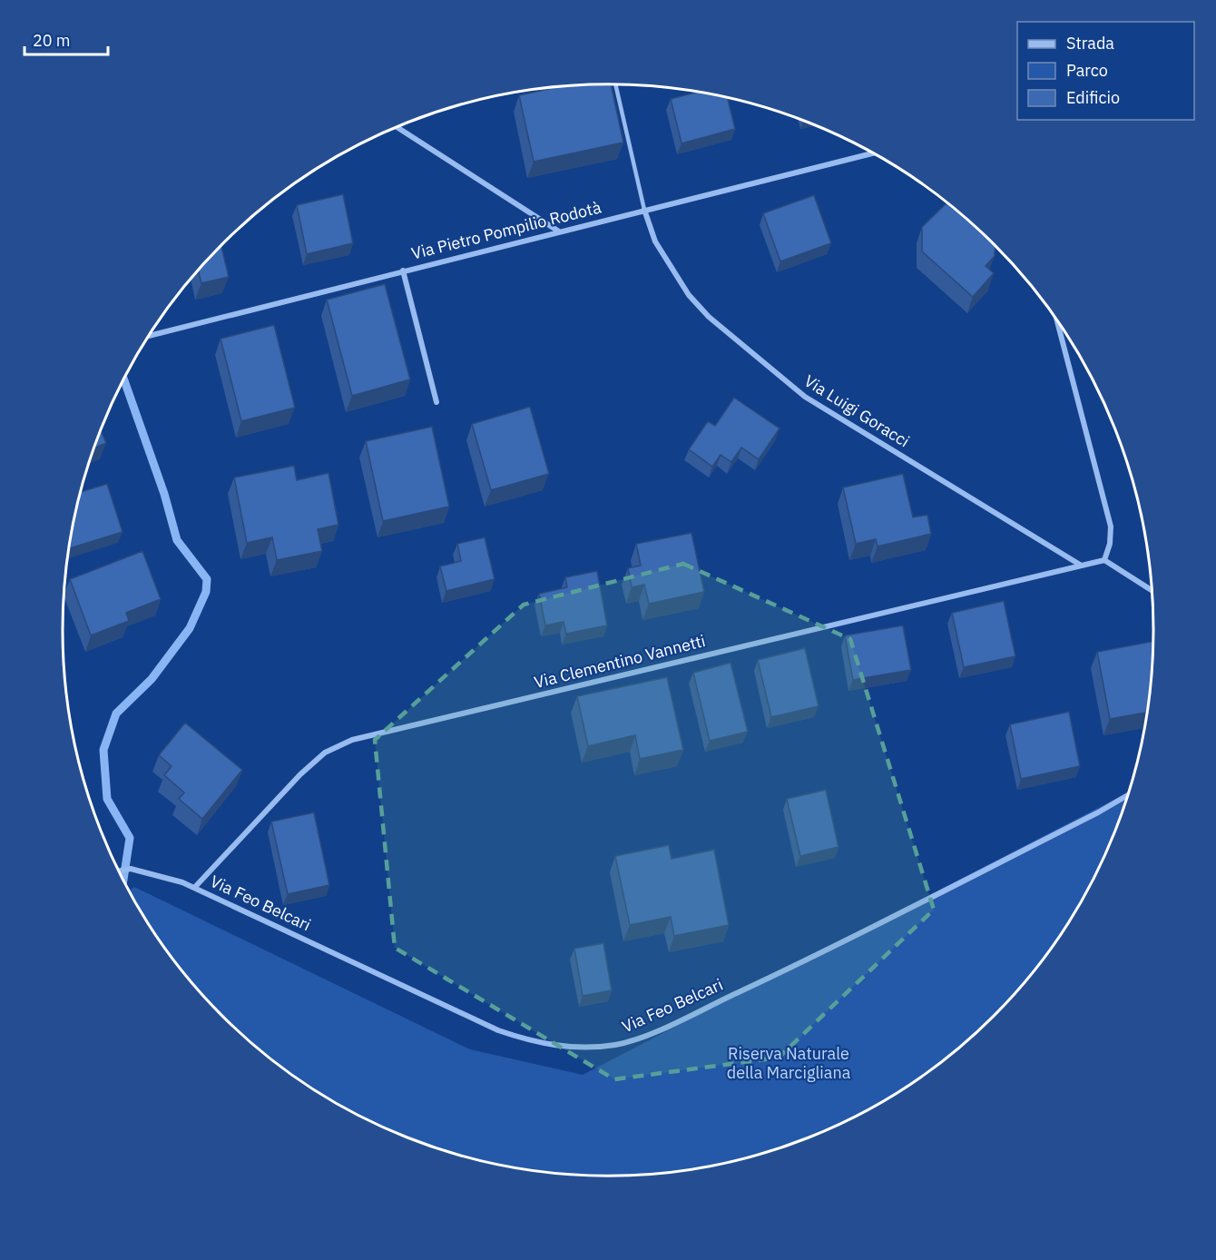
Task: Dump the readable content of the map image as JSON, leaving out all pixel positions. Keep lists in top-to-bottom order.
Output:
{
  "streets": {
    "street": [
      "Via Pietro Pompilio Rodotà",
      "Via Luigi Goracci",
      "Via Clementino Vannetti",
      "Via Feo Belcari"
    ]
  },
  "crossings": [
    ["Via Pietro Pompilio Rodotà", "Via Luigi Goracci"],
    ["Via Luigi Goracci", "Via Clementino Vannetti"],
    ["Via Clementino Vannetti", "Via Feo Belcari"]
  ],
  "parks": ["Riserva Naturale della Marcigliana"],
  "legend": ["Strada", "Parco", "Edificio"],
  "scale_bar": "20 m"
}
